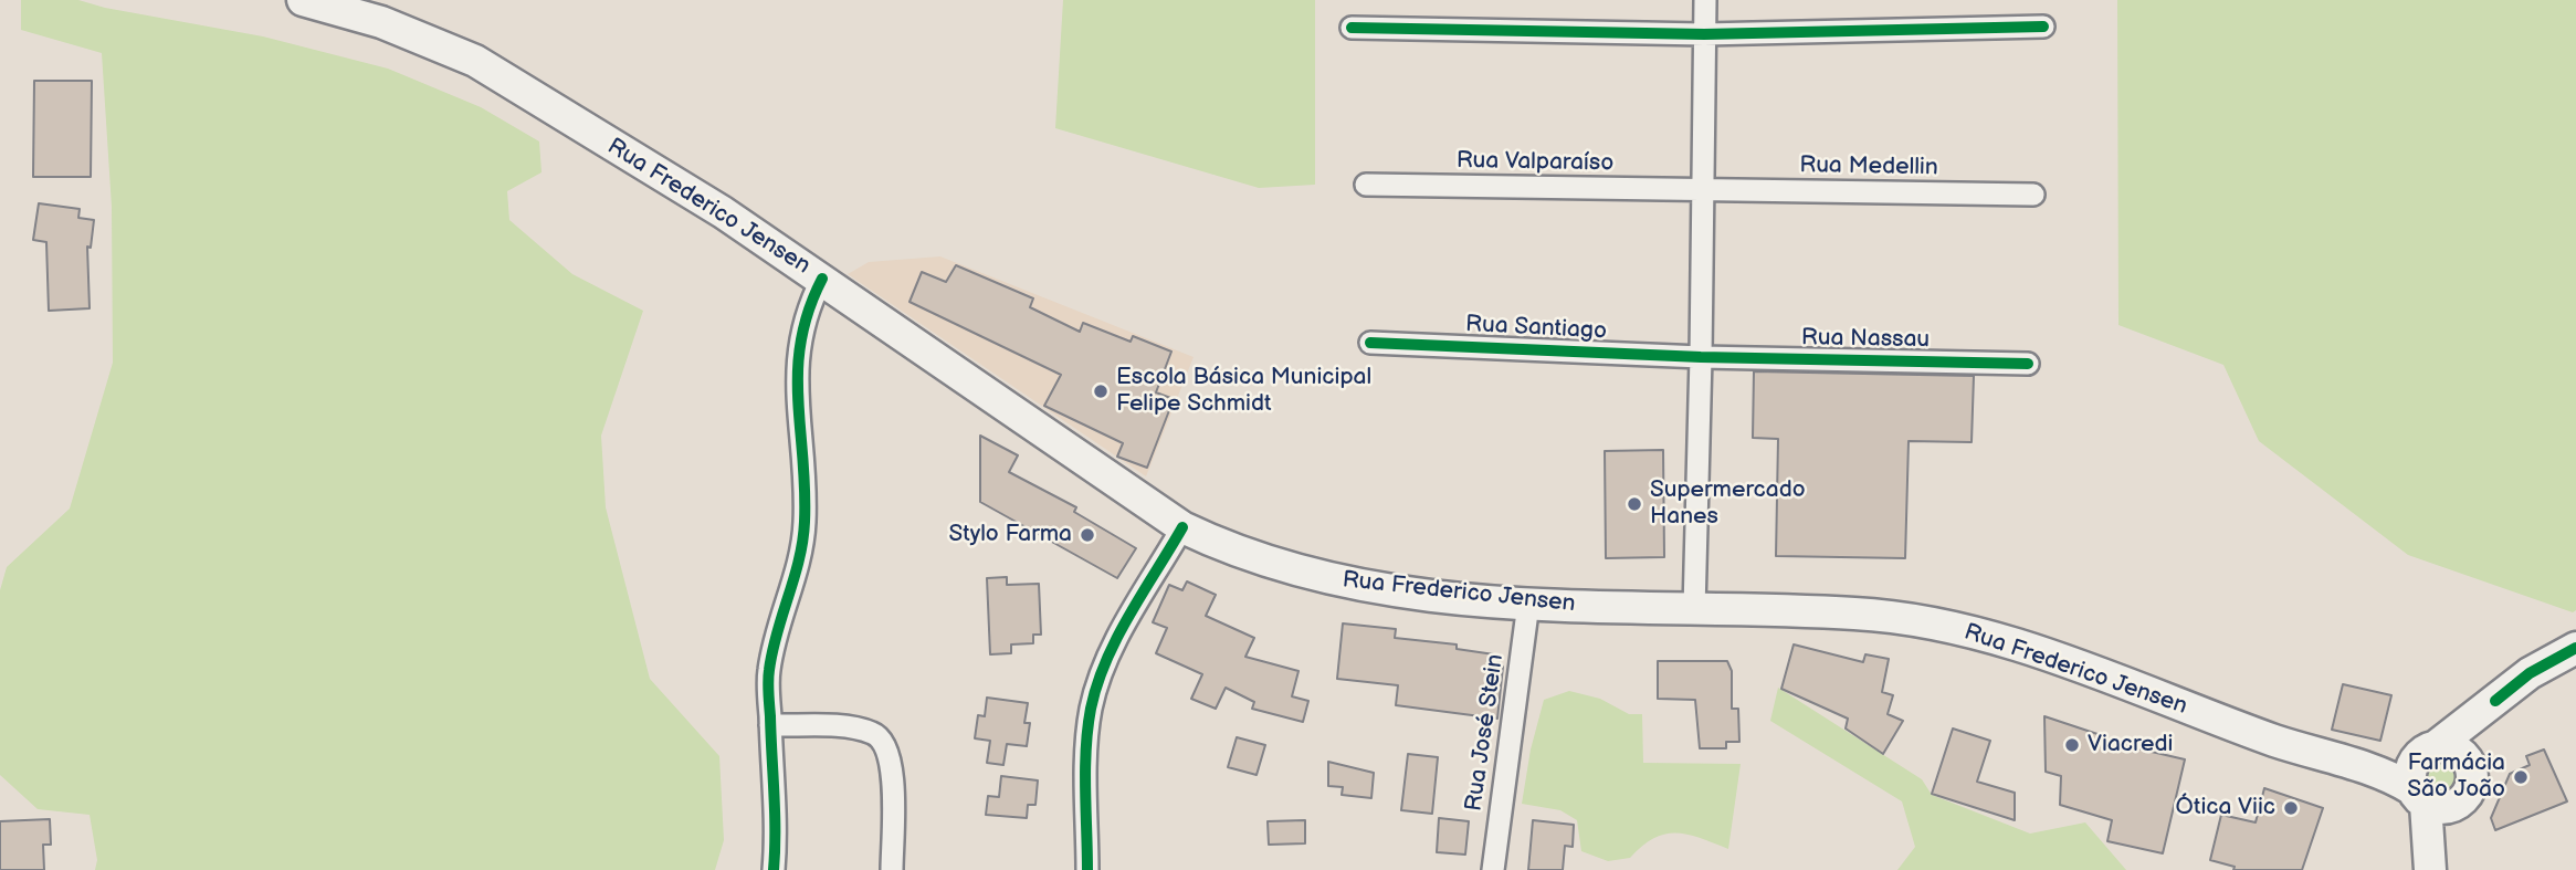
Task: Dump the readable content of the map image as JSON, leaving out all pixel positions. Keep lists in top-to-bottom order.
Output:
{
  "streets": {
    "main road": ["Rua Frederico Jensen"],
    "street": [
      "Rua Valparaíso",
      "Rua Medellin",
      "Rua Santiago",
      "Rua Nassau",
      "Rua José Stein"
    ]
  },
  "crossings": [
    ["Rua Valparaíso", "Rua Medellin"],
    ["Rua Frederico Jensen", "Rua José Stein"],
    ["Rua Santiago", "Rua Nassau"]
  ],
  "places": [
    "Escola Básica Municipal Felipe Schmidt",
    "Supermercado Hanes",
    "Stylo Farma",
    "Viacredi",
    "Farmácia São João",
    "Ótica Viic"
  ]
}
